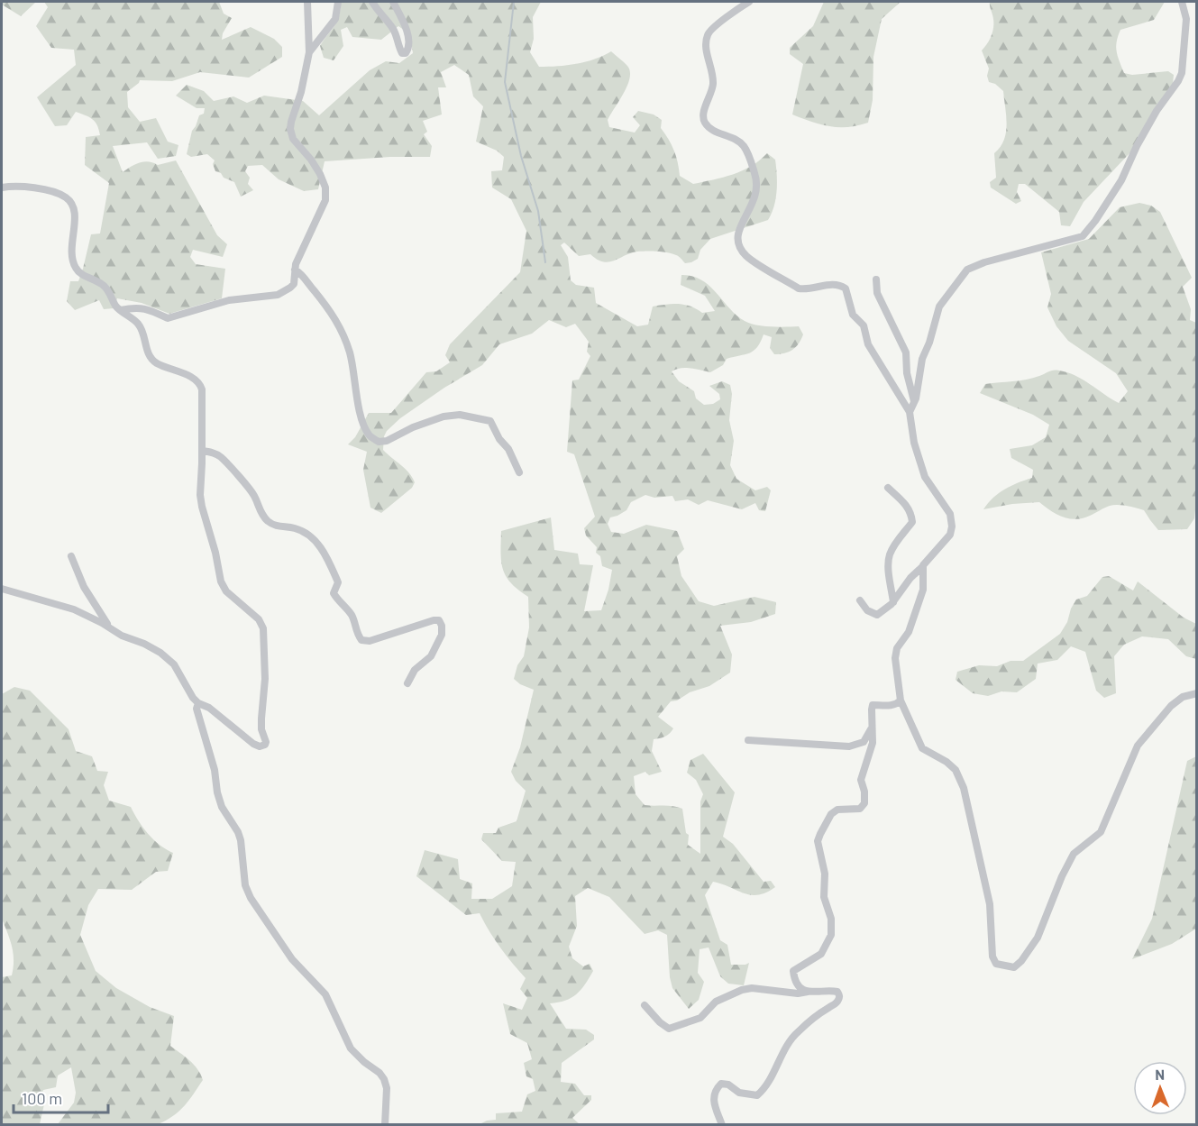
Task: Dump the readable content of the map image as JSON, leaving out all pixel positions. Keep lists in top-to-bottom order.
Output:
{
  "scale_bar": "100 m",
  "north": "top"
}
